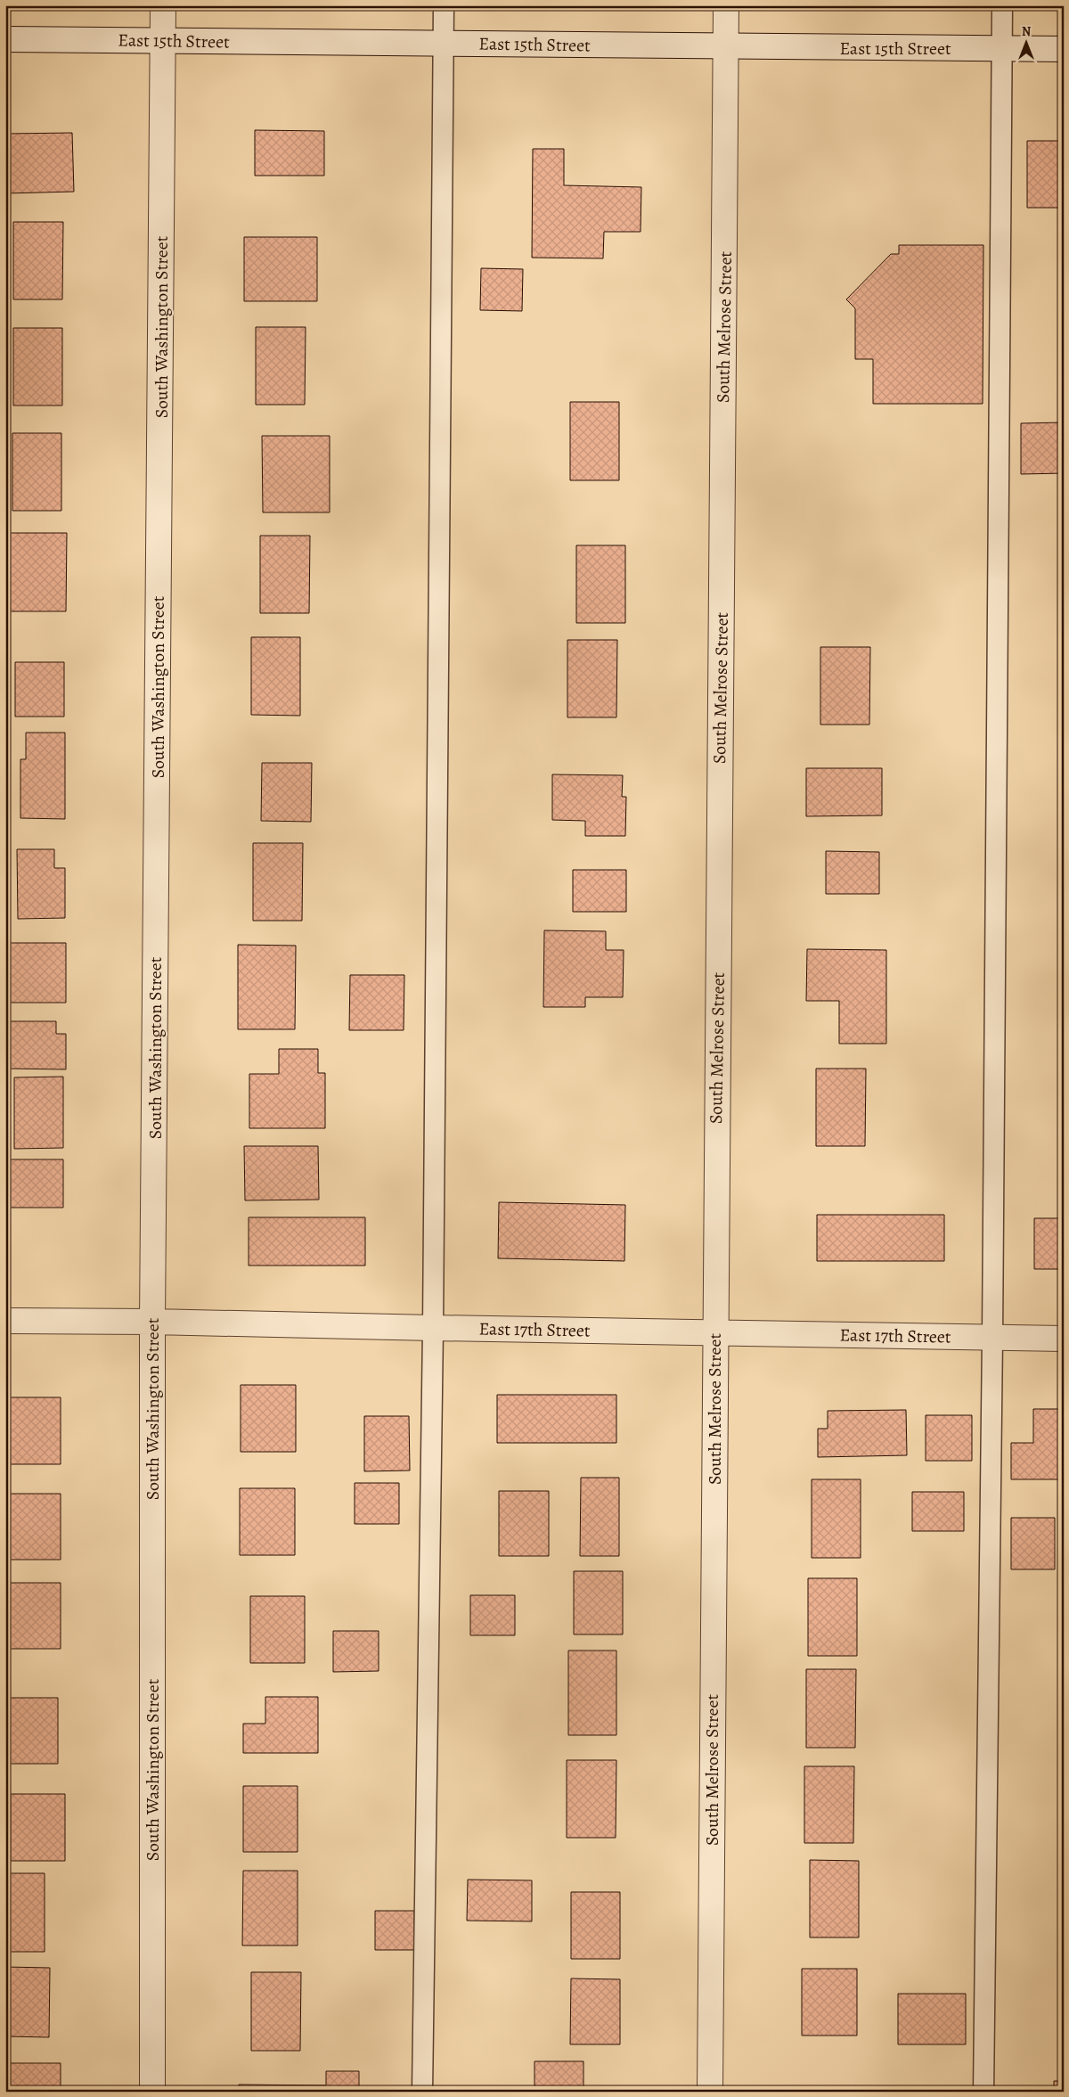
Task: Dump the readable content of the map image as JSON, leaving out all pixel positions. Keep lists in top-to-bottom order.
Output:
{
  "streets": {
    "street": [
      "East 15th Street",
      "South Washington Street",
      "South Melrose Street",
      "East 17th Street"
    ]
  },
  "crossings": [
    ["East 15th Street", "South Washington Street"],
    ["East 15th Street", "South Melrose Street"],
    ["South Washington Street", "East 17th Street"],
    ["South Melrose Street", "East 17th Street"]
  ],
  "north": "top"
}
